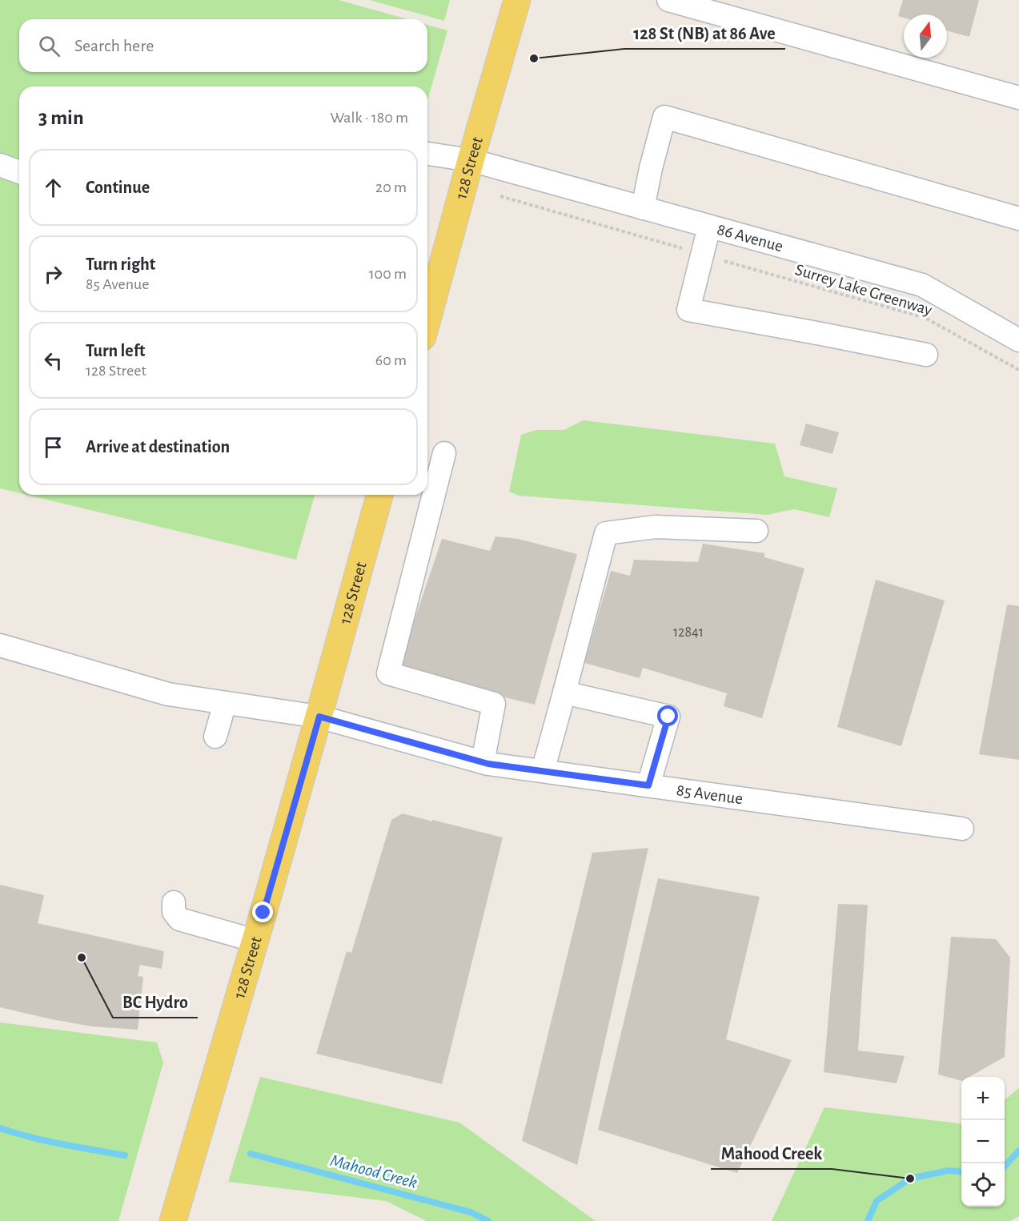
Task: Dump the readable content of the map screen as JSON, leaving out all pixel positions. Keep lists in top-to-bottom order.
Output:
{
  "streets": {
    "main road": ["128 Street"],
    "street": ["86 Avenue", "85 Avenue"],
    "path": ["Surrey Lake Greenway"]
  },
  "crossings": [
    ["128 Street", "86 Avenue"],
    ["128 Street", "85 Avenue"]
  ],
  "water": ["Mahood Creek"],
  "places": ["128 St (NB) at 86 Ave", "BC Hydro", "Mahood Creek"],
  "house_numbers": ["12841"],
  "north": "top",
  "page": {
    "search": "Search here",
    "heading": ["3 min", "Walk · 180 m"],
    "list": [
      ["Continue", "20 m"],
      ["Turn right", "85 Avenue", "100 m"],
      ["Turn left", "128 Street", "60 m"],
      "Arrive at destination"
    ],
    "map_buttons": ["+", "−"]
  }
}
